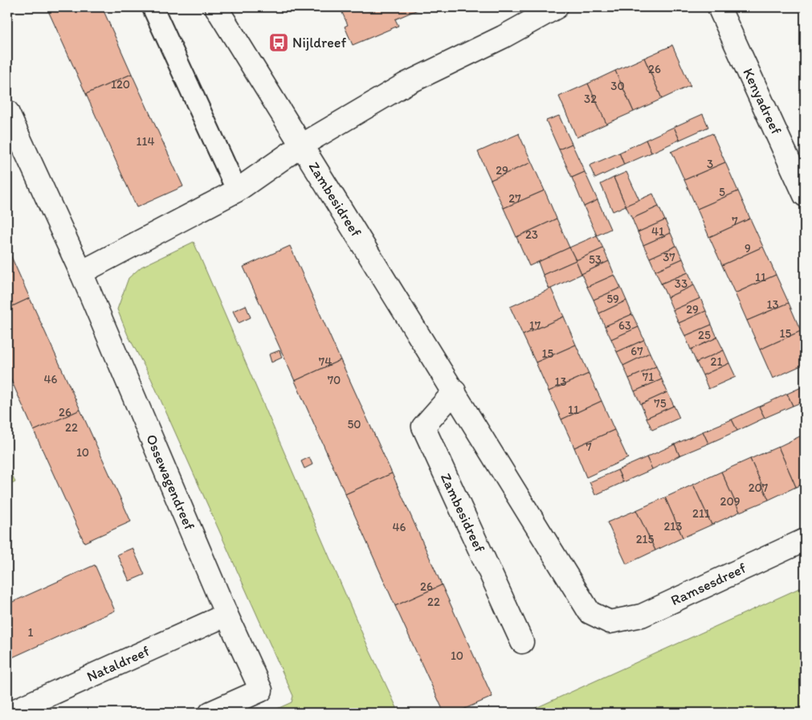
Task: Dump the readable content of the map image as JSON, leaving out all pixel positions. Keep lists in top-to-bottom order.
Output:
{
  "streets": {
    "street": [
      "Kenyadreef",
      "Zambesidreef",
      "Ossewagendreef",
      "Ramsesdreef",
      "Nataldreef"
    ]
  },
  "crossings": [
    ["Zambesidreef", "Ramsesdreef"],
    ["Ossewagendreef", "Nataldreef"]
  ],
  "places": {
    "bus stop": ["Nijldreef"]
  },
  "house_numbers": [
    "26",
    "120",
    "30",
    "32",
    "114",
    "3",
    "29",
    "5",
    "27",
    "7",
    "41",
    "23",
    "9",
    "37",
    "53",
    "11",
    "33",
    "59",
    "13",
    "29",
    "17",
    "63",
    "15",
    "25",
    "67",
    "15",
    "74",
    "21",
    "71",
    "46",
    "70",
    "13",
    "75",
    "11",
    "26",
    "50",
    "22",
    "7",
    "10",
    "207",
    "209",
    "211",
    "213",
    "46",
    "215",
    "26",
    "22",
    "1",
    "10"
  ]
}
